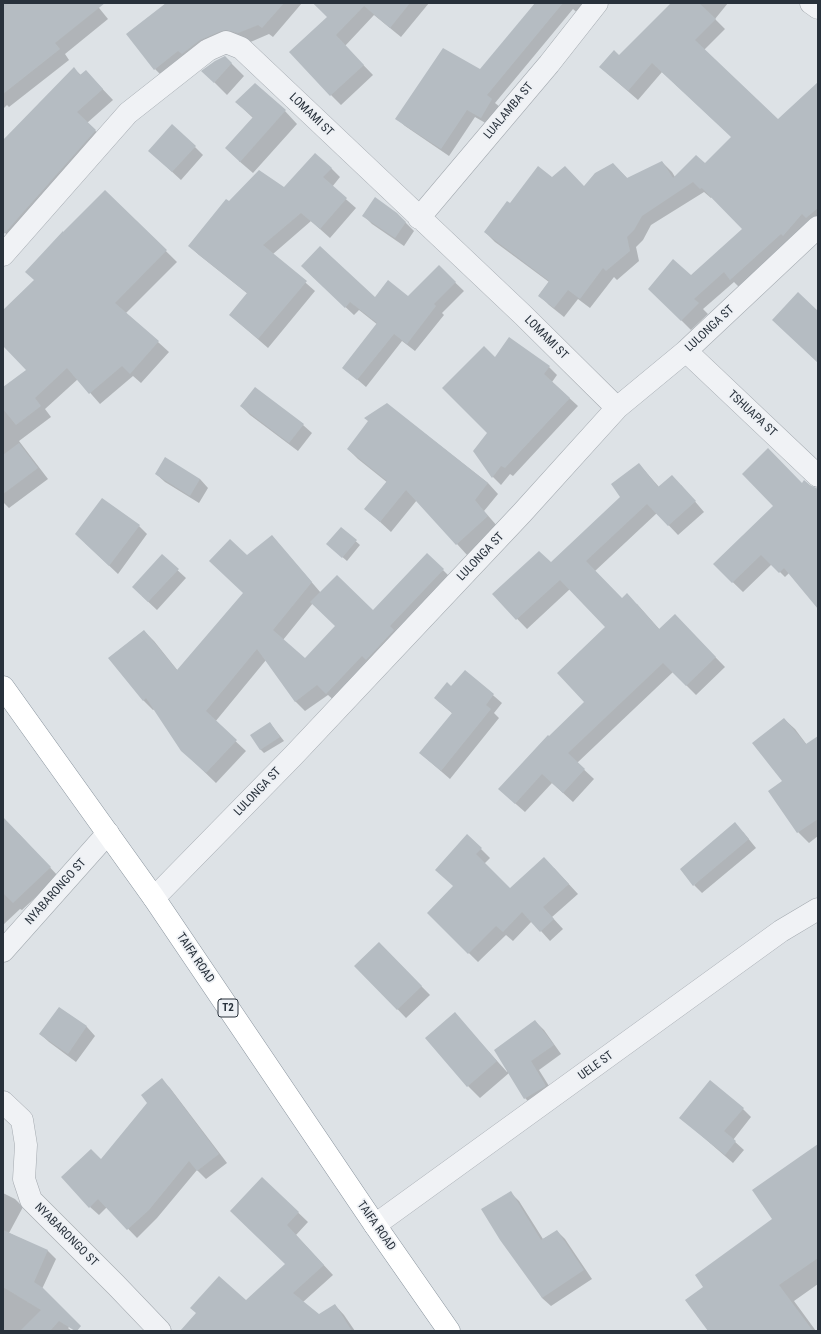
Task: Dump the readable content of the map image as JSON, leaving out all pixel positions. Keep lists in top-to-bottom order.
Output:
{
  "streets": {
    "highway": ["TAIFA ROAD", "T2"],
    "street": [
      "LUALAMBA ST",
      "LOMAMI ST",
      "LULONGA ST",
      "TSHUAPA ST",
      "NYABARONGO ST",
      "UELE ST"
    ]
  },
  "crossings": [
    ["LUALAMBA ST", "LOMAMI ST"],
    ["LOMAMI ST", "LULONGA ST"],
    ["LULONGA ST", "TSHUAPA ST"],
    ["LULONGA ST", "TAIFA ROAD"],
    ["NYABARONGO ST", "TAIFA ROAD"],
    ["TAIFA ROAD", "UELE ST"]
  ]
}
